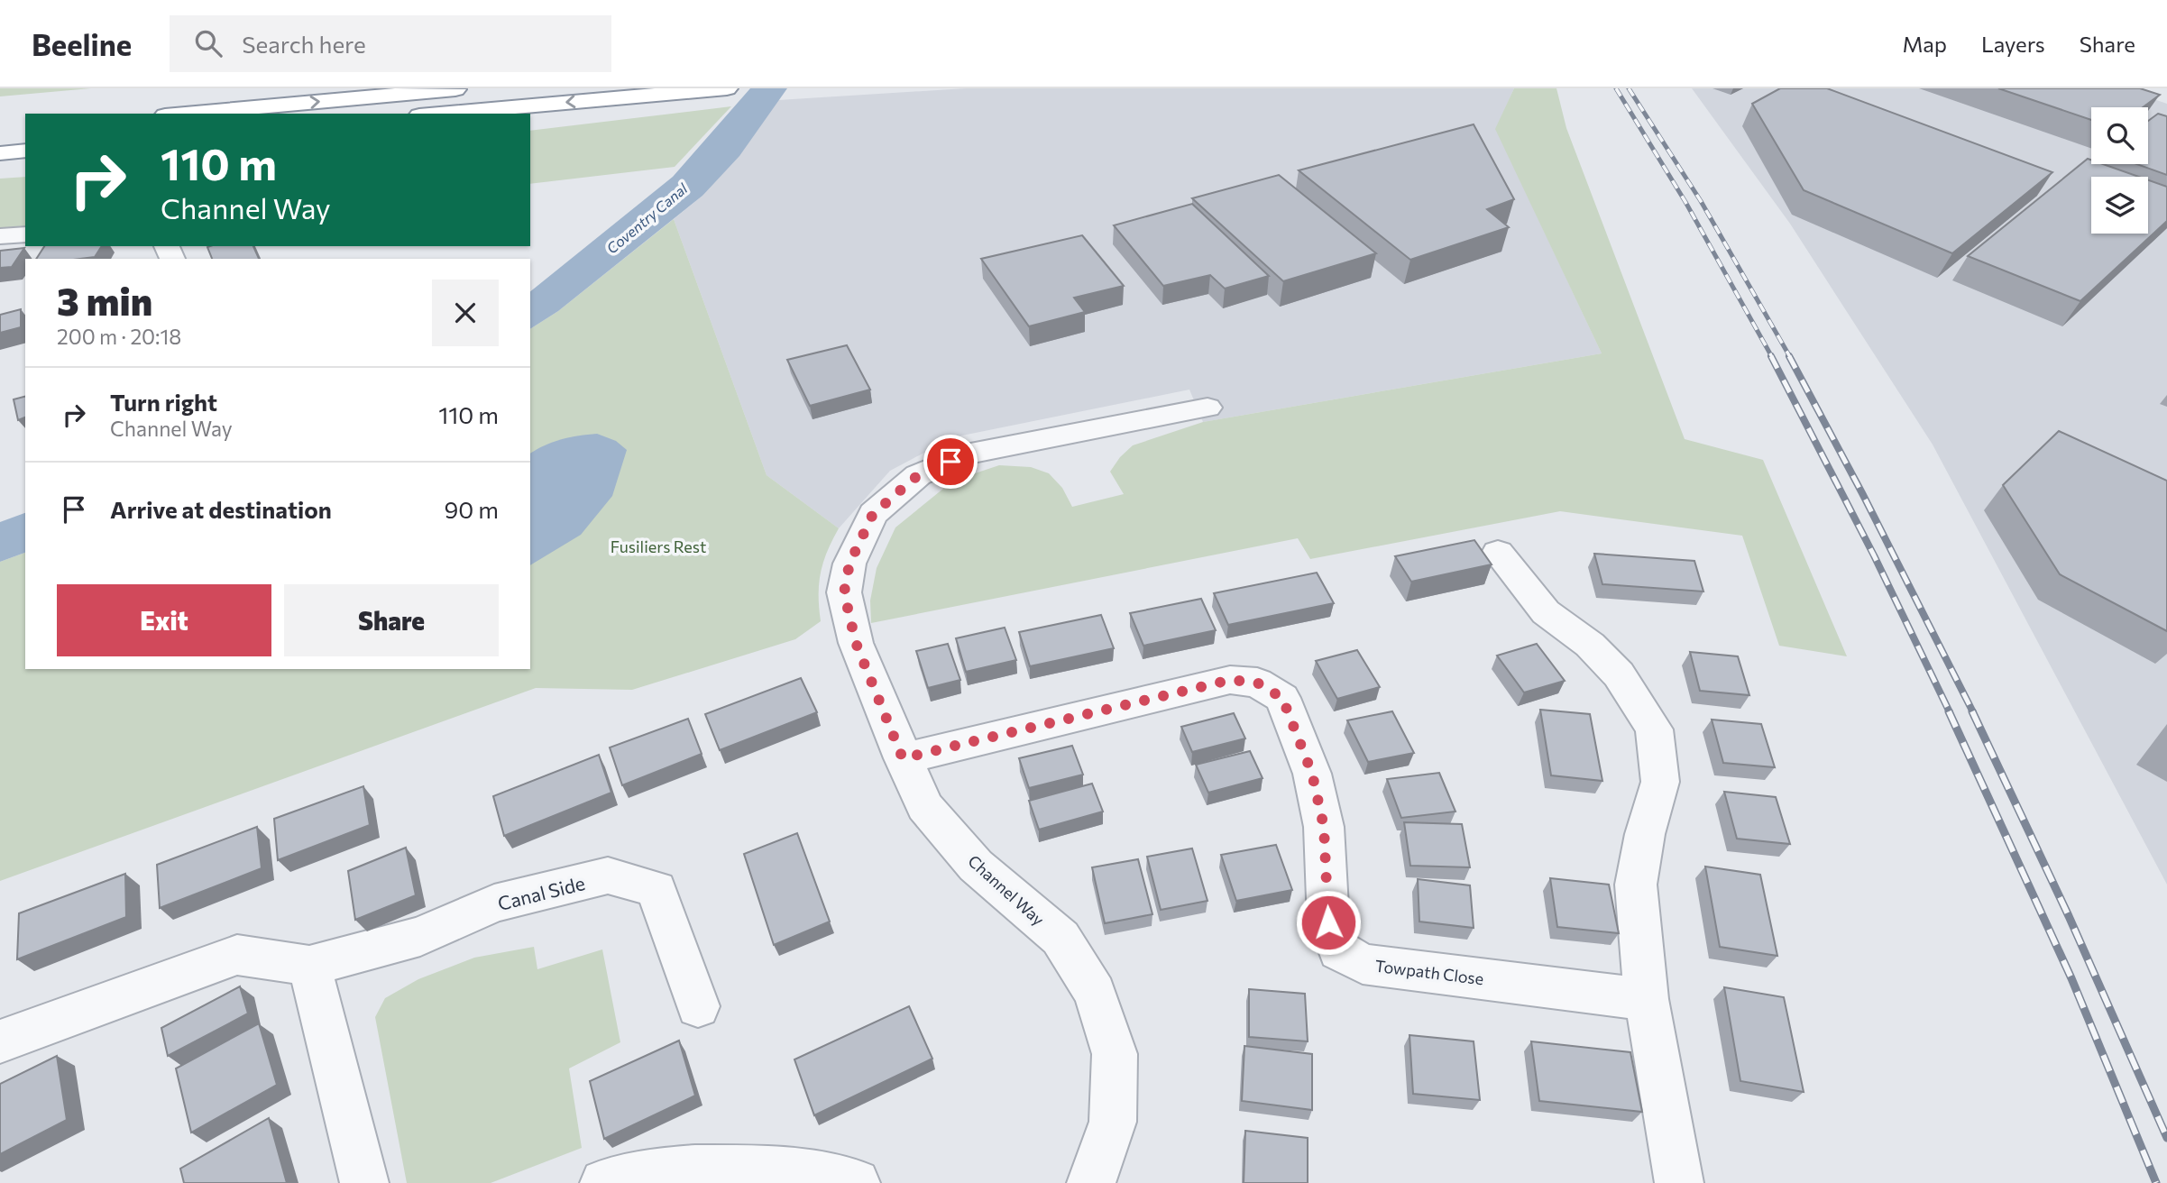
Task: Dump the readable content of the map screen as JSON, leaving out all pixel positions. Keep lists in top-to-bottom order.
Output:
{
  "streets": {
    "street": ["Channel Way", "Canal Side", "Towpath Close"]
  },
  "crossings": [
    ["Channel Way", "Towpath Close"]
  ],
  "water": ["Coventry Canal"],
  "parks": ["Fusiliers Rest"],
  "page": {
    "header": "Beeline",
    "search": "Search here",
    "nav": ["Map", "Layers", "Share"],
    "turn": ["110 m", "Channel Way"],
    "heading": ["3 min", "200 m · 20:18"],
    "list": [
      {
        "name": "Turn right",
        "note": "Channel Way",
        "value": "110 m"
      },
      {
        "name": "Arrive at destination",
        "value": "90 m"
      }
    ],
    "buttons": ["Exit", "Share"]
  }
}
